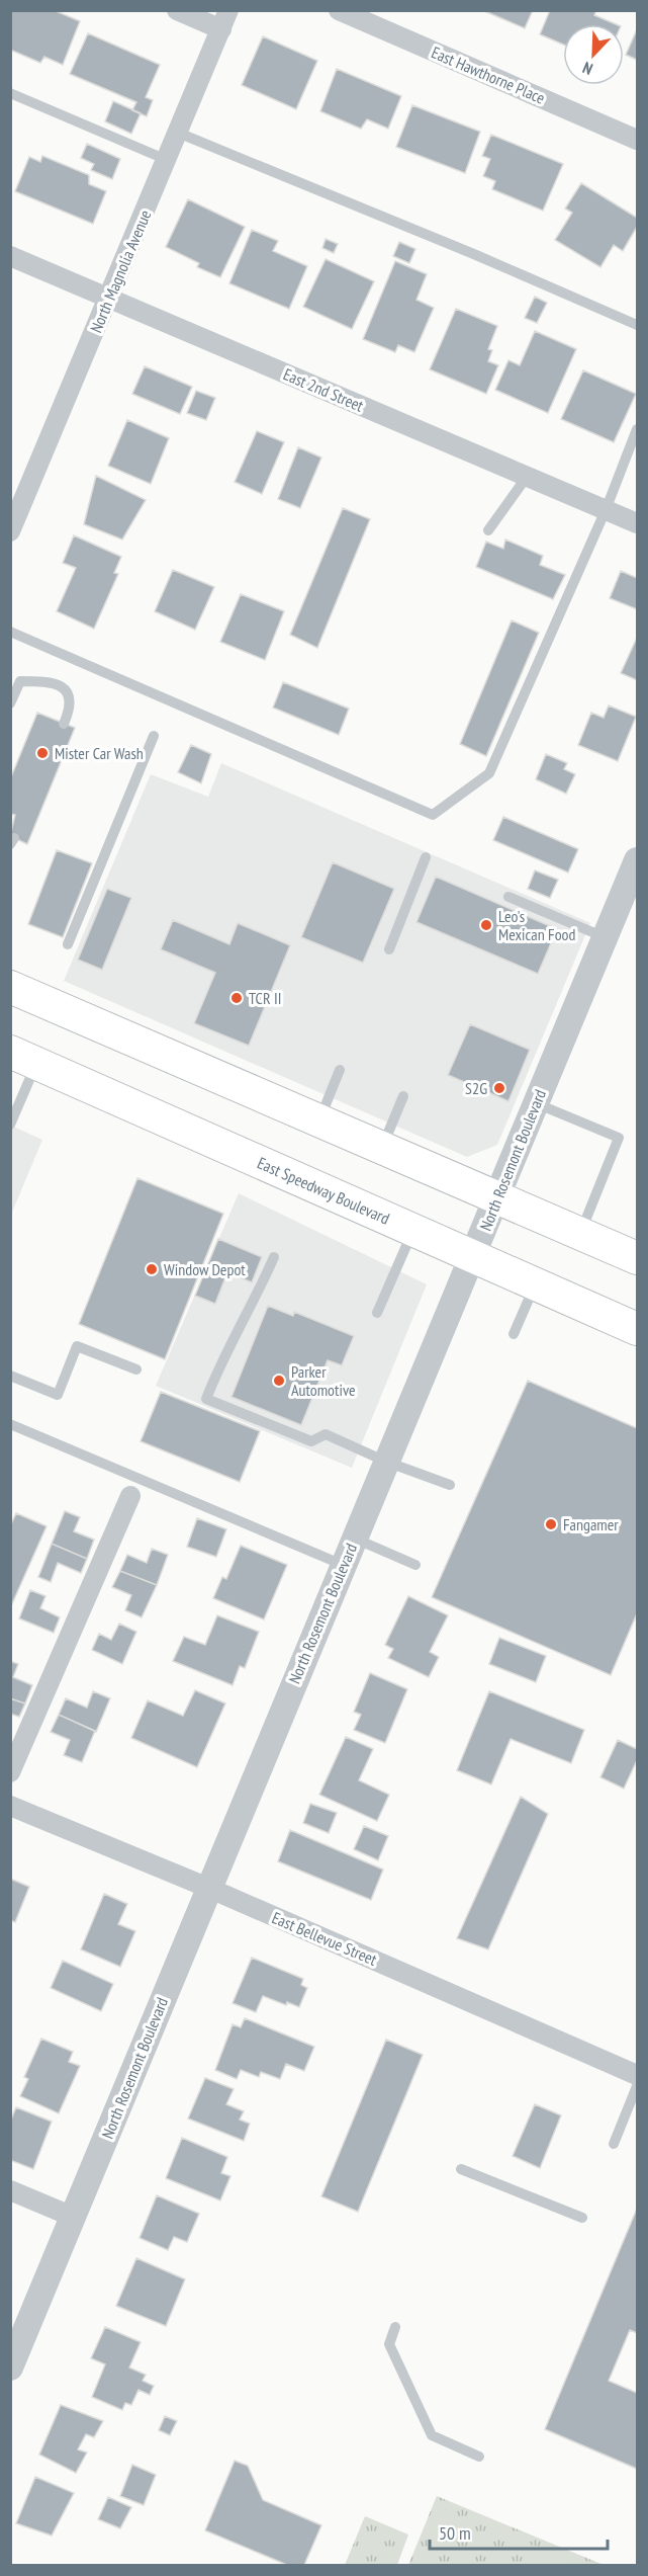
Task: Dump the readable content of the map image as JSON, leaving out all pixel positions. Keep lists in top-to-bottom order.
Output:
{
  "streets": {
    "main road": ["East Speedway Boulevard"],
    "street": [
      "East Hawthorne Place",
      "North Magnolia Avenue",
      "East 2nd Street",
      "North Rosemont Boulevard",
      "East Bellevue Street"
    ]
  },
  "crossings": [
    ["North Magnolia Avenue", "East 2nd Street"],
    ["North Rosemont Boulevard", "East Speedway Boulevard"],
    ["North Rosemont Boulevard", "East Bellevue Street"]
  ],
  "places": [
    "Mister Car Wash",
    "Leo's Mexican Food",
    "TCR II",
    "S2G",
    "Window Depot",
    "Parker Automotive",
    "Fangamer"
  ],
  "scale_bar": "50 m",
  "north": "bottom left"
}
